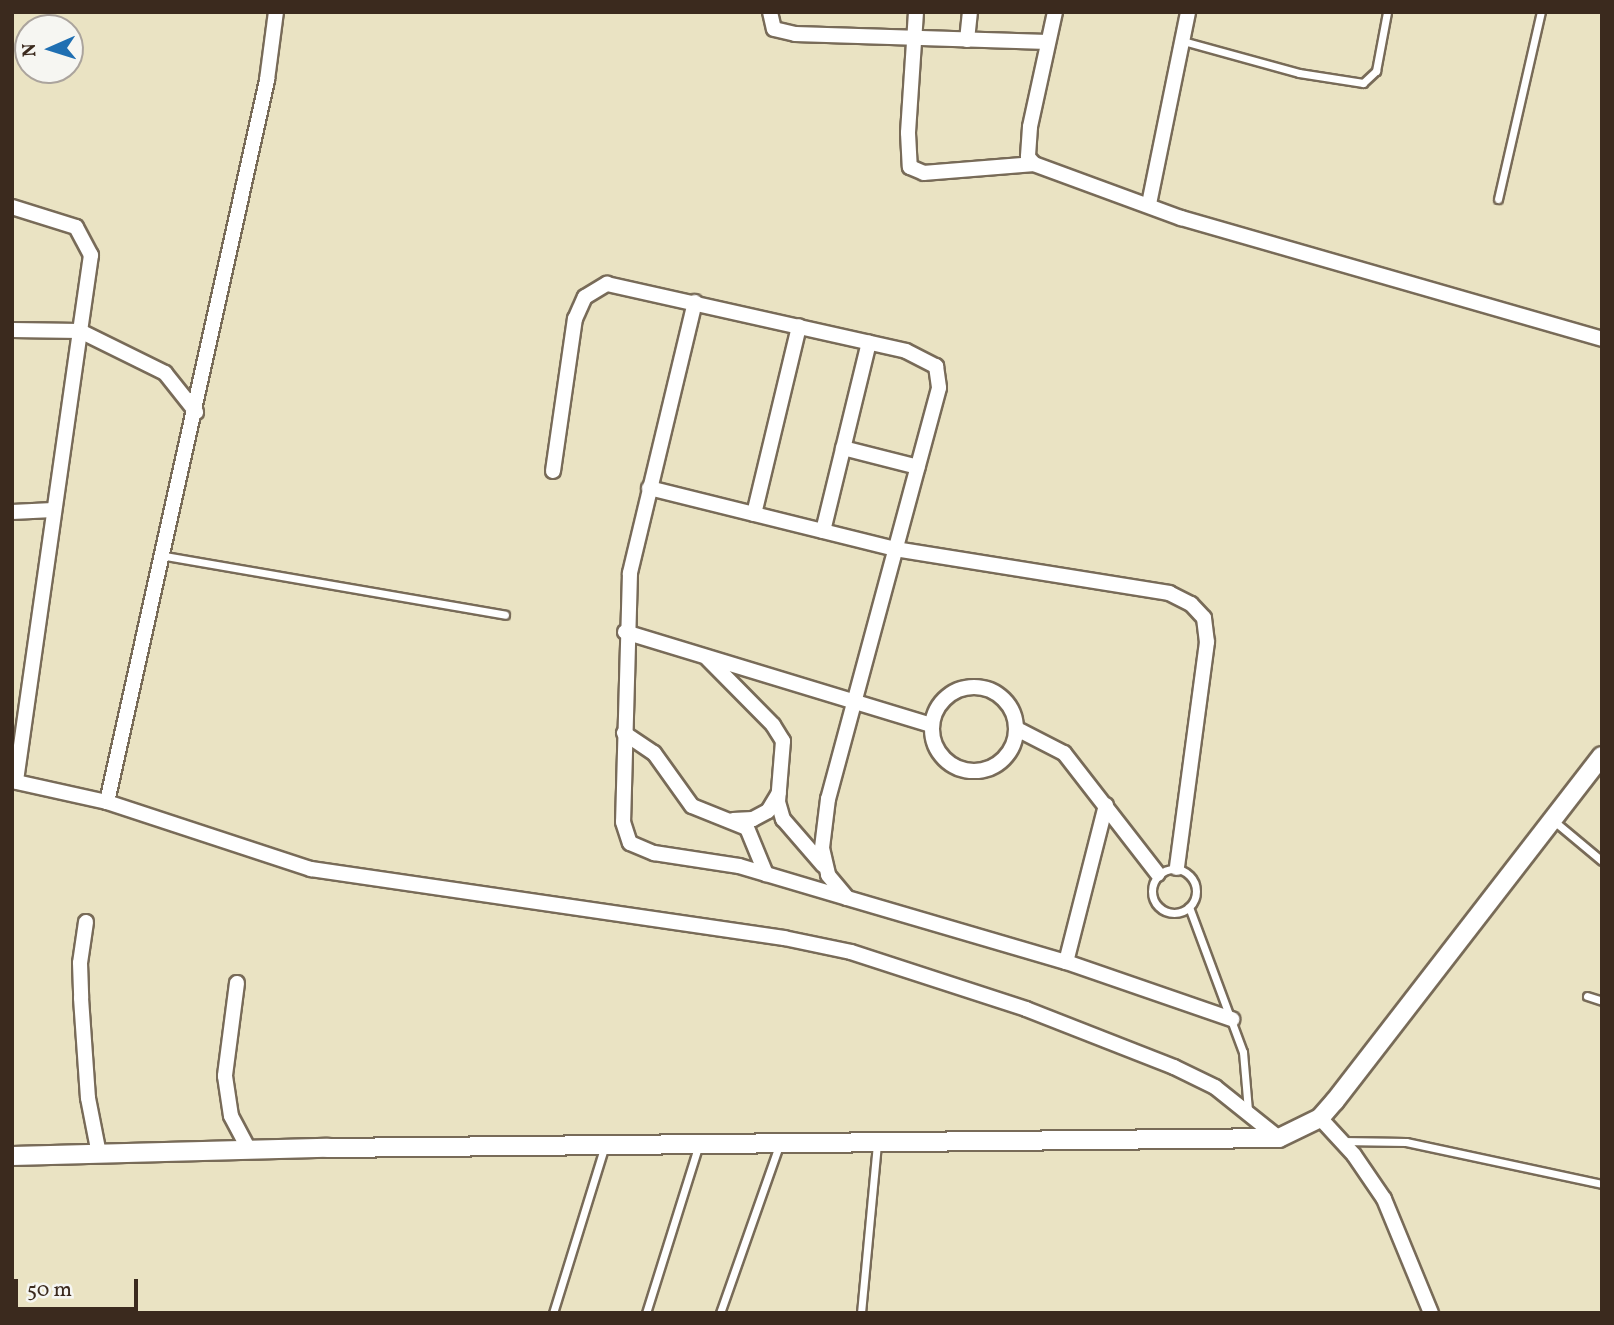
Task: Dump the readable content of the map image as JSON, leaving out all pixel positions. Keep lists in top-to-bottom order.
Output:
{
  "scale_bar": "50 m",
  "north": "left"
}
